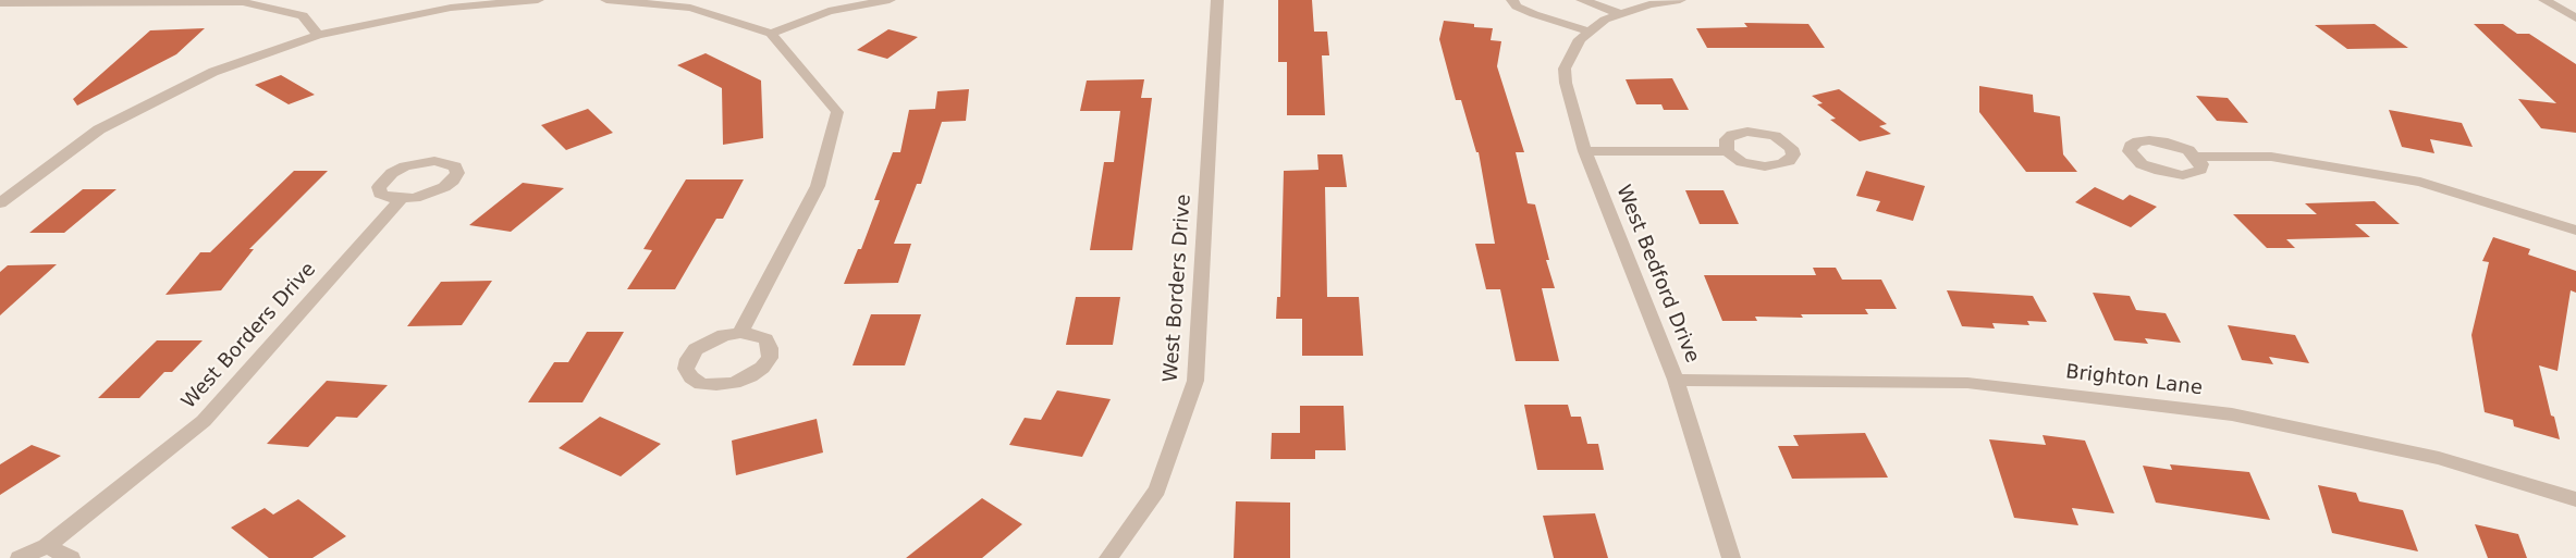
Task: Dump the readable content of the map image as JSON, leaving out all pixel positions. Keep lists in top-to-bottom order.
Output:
{
  "streets": {
    "street": ["West Bedford Drive", "West Borders Drive", "Brighton Lane"]
  },
  "crossings": [
    ["West Bedford Drive", "Brighton Lane"]
  ]
}
